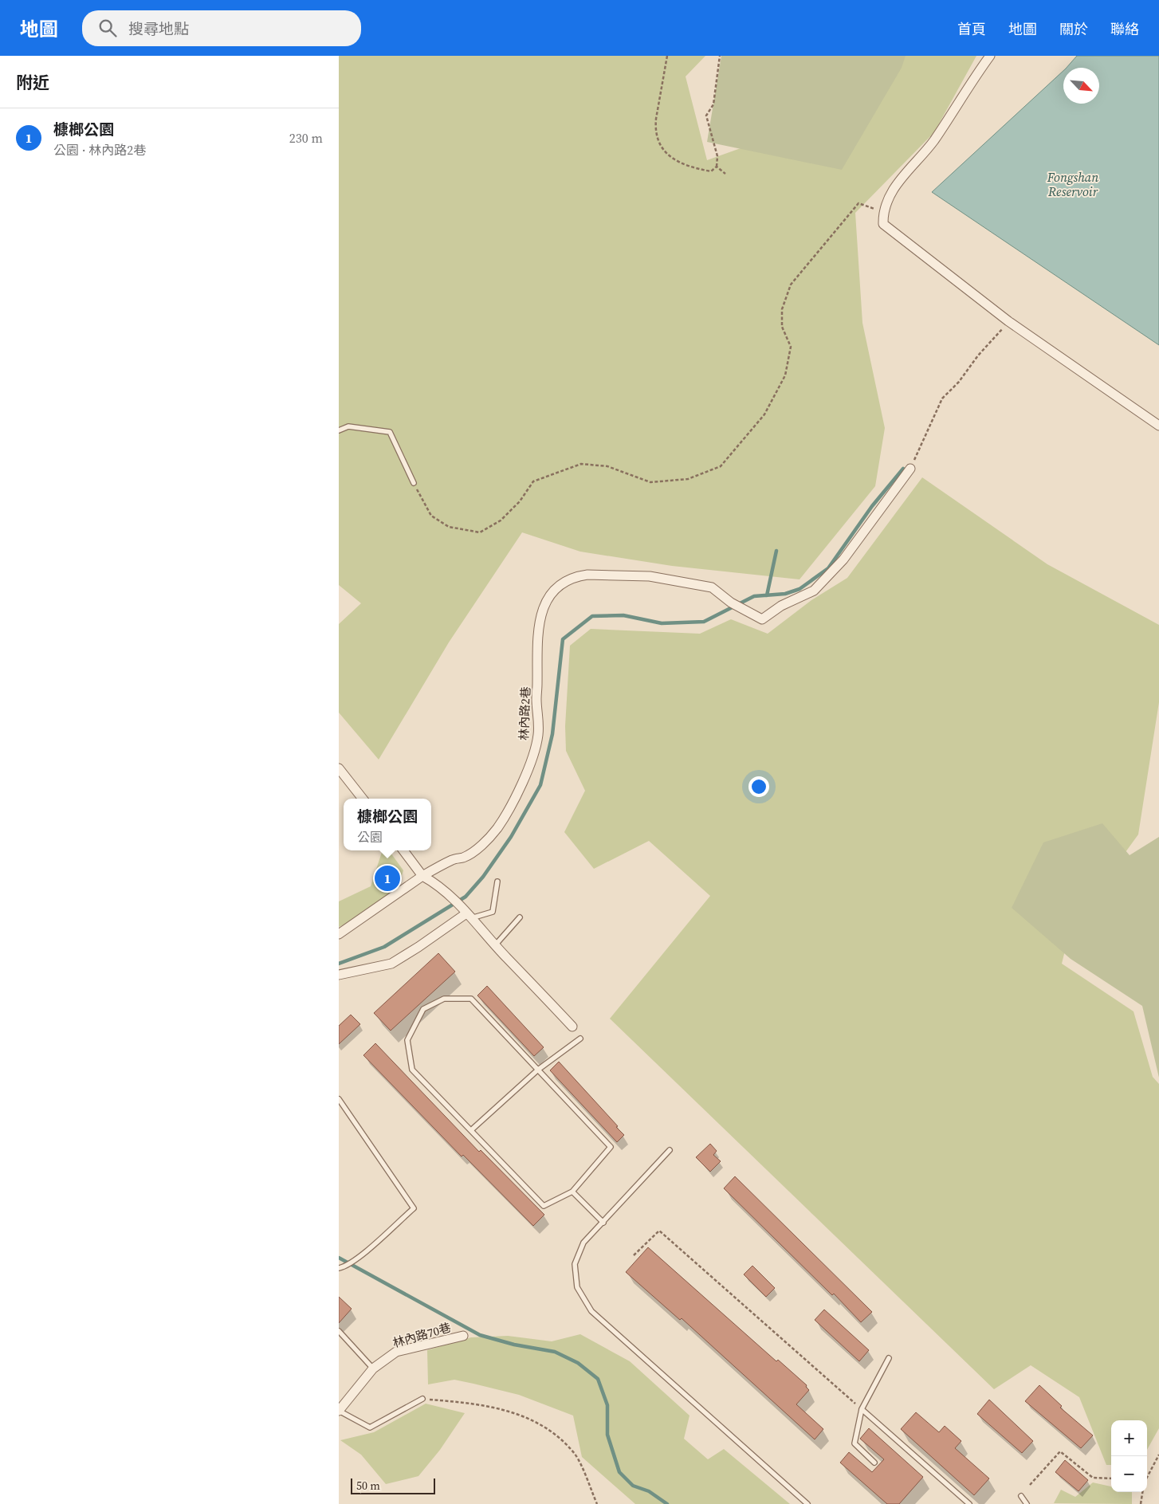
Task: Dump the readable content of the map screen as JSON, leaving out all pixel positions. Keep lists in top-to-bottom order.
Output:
{
  "streets": {
    "street": ["林內路2巷", "林內路70巷"]
  },
  "water": ["Fongshan Reservoir"],
  "scale_bar": "50 m",
  "north": "bottom right",
  "page": {
    "header": "地圖",
    "search": "搜尋地點",
    "nav": [
      "首頁",
      "地圖",
      "關於",
      "聯絡"
    ],
    "heading": "附近",
    "list": [
      {
        "mark": "1",
        "name": "槺榔公園",
        "note": "公園 · 林內路2巷",
        "value": "230 m"
      }
    ],
    "popup": ["槺榔公園", "公園"],
    "pins": "1",
    "map_buttons": ["+", "−"],
    "scale": "50 m"
  }
}
